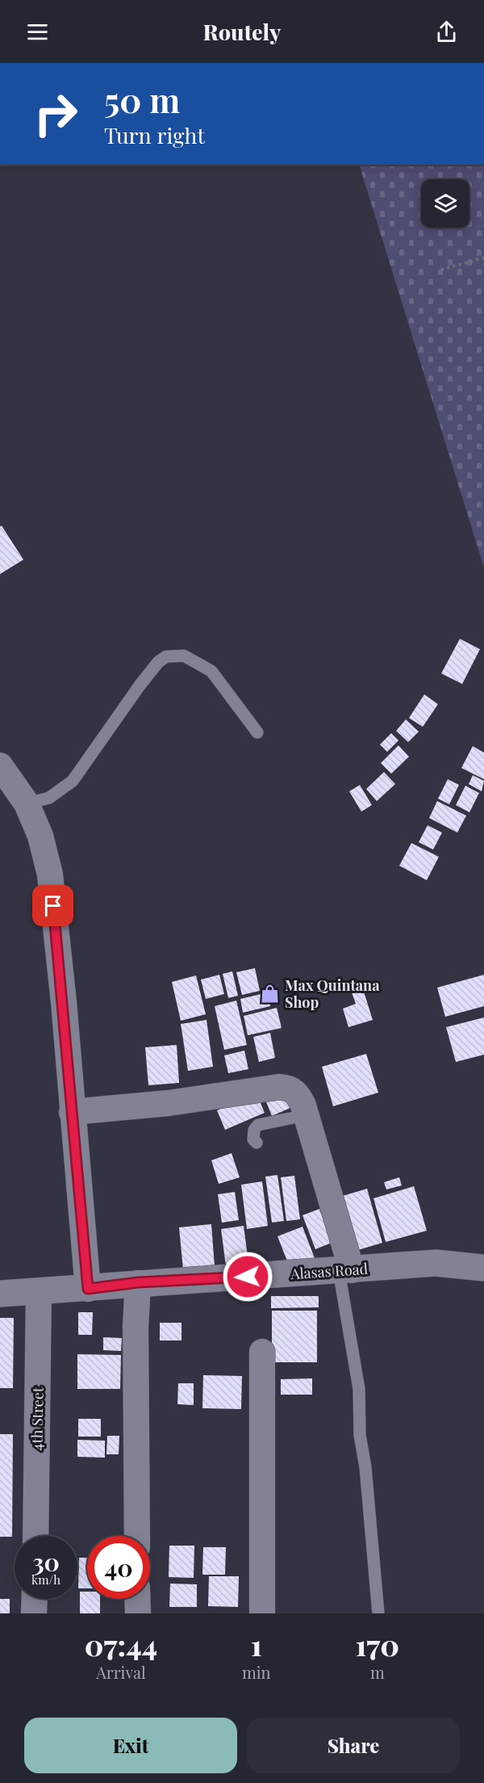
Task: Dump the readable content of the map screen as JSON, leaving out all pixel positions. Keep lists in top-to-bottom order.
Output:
{
  "streets": {
    "street": ["Alasas Road", "4th Street"]
  },
  "crossings": [
    ["Alasas Road", "4th Street"]
  ],
  "places": {
    "shop": ["Max Quintana Shop"]
  },
  "page": {
    "header": "Routely",
    "turn": ["50 m", "Turn right"],
    "speed": "30 km/h",
    "limit": "40",
    "eta": [
      "07:44",
      "Arrival",
      "1",
      "min",
      "170",
      "m"
    ],
    "buttons": ["Exit", "Share"]
  }
}
